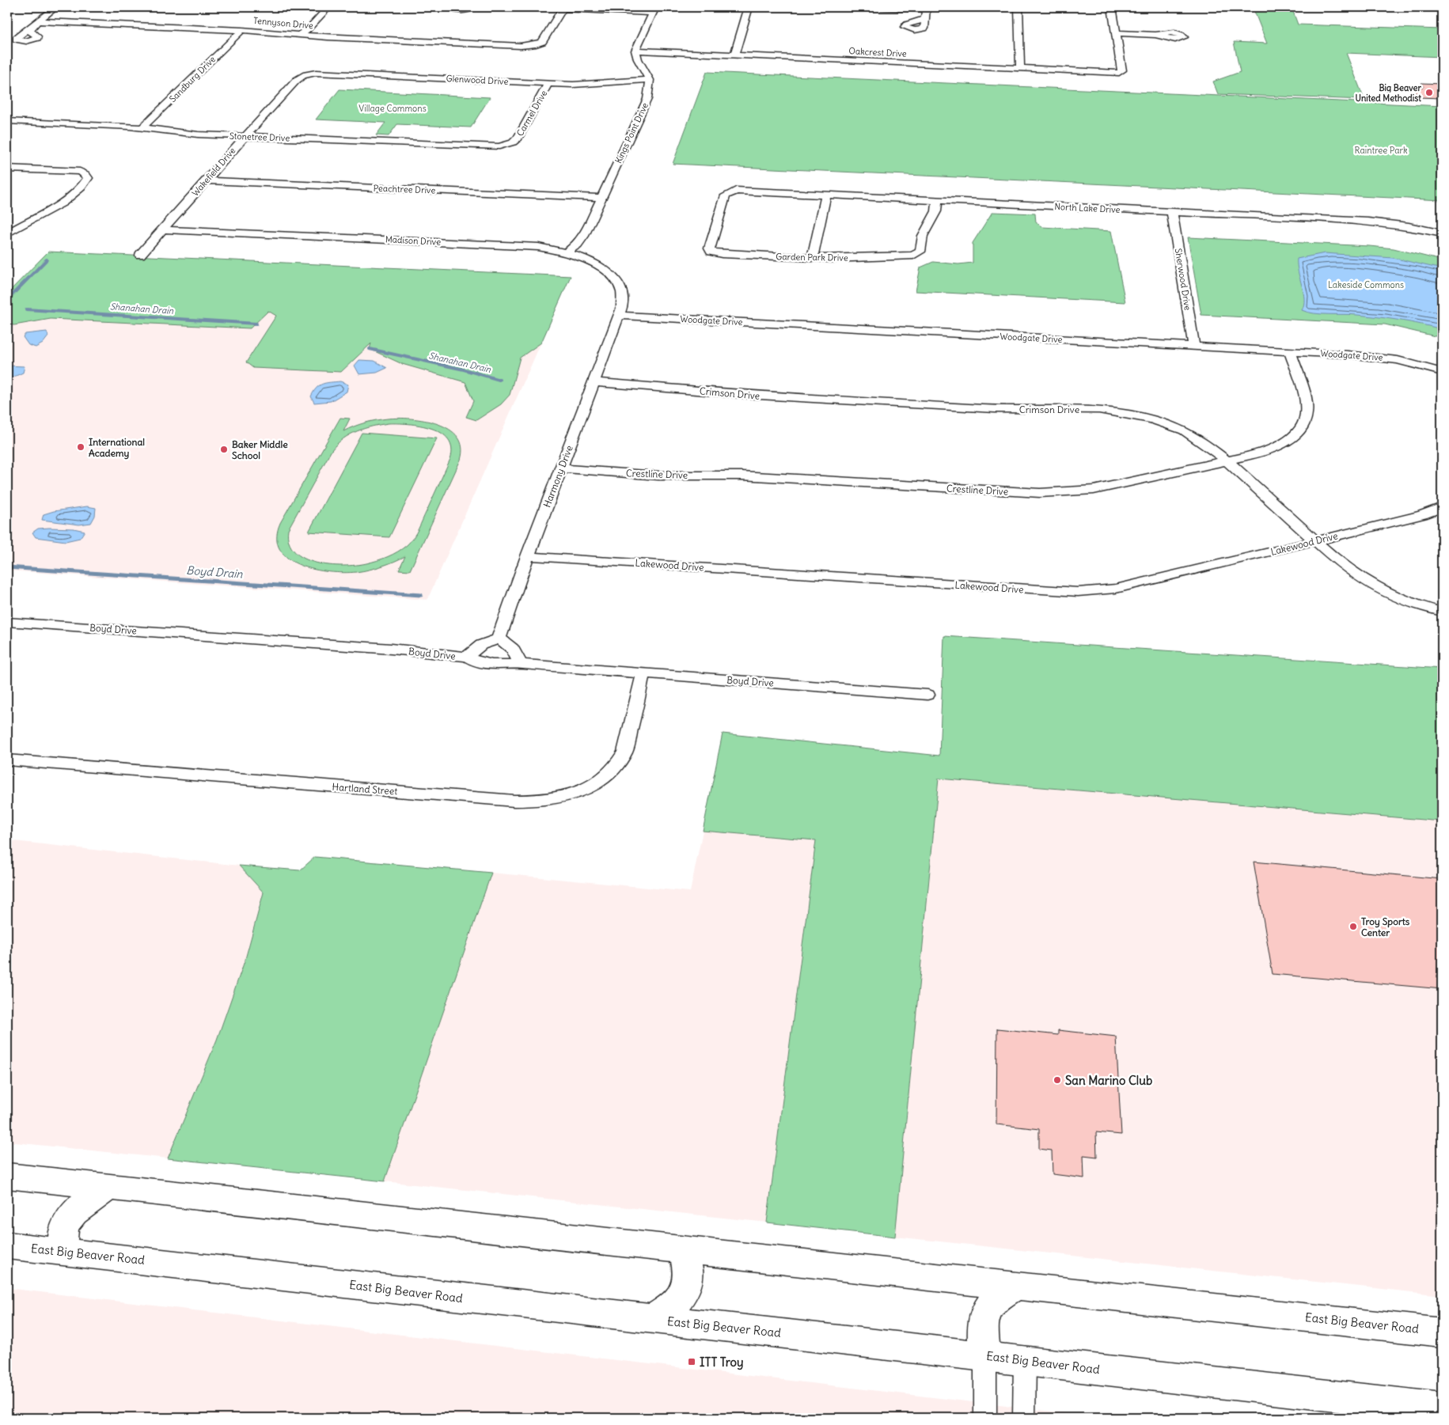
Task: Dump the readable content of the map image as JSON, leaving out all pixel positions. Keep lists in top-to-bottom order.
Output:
{
  "streets": {
    "main road": ["East Big Beaver Road"],
    "street": [
      "Tennyson Drive",
      "Oakcrest Drive",
      "Sandburg Drive",
      "Glenwood Drive",
      "Carmel Drive",
      "Kings Point Drive",
      "Stonetree Drive",
      "Wakefield Drive",
      "Peachtree Drive",
      "North Lake Drive",
      "Madison Drive",
      "Garden Park Drive",
      "Sherwood Drive",
      "Woodgate Drive",
      "Crimson Drive",
      "Crestline Drive",
      "Harmony Drive",
      "Lakewood Drive",
      "Boyd Drive",
      "Hartland Street"
    ]
  },
  "crossings": [
    ["Tennyson Drive", "Sandburg Drive"],
    ["Sandburg Drive", "Stonetree Drive"],
    ["Glenwood Drive", "Carmel Drive"],
    ["Glenwood Drive", "Kings Point Drive"],
    ["Glenwood Drive", "Wakefield Drive"],
    ["Carmel Drive", "Stonetree Drive"],
    ["Kings Point Drive", "Peachtree Drive"],
    ["Kings Point Drive", "Madison Drive"],
    ["Stonetree Drive", "Wakefield Drive"],
    ["Wakefield Drive", "Peachtree Drive"],
    ["Wakefield Drive", "Madison Drive"],
    ["North Lake Drive", "Garden Park Drive"],
    ["North Lake Drive", "Sherwood Drive"],
    ["Madison Drive", "Woodgate Drive"],
    ["Madison Drive", "Harmony Drive"],
    ["Sherwood Drive", "Woodgate Drive"],
    ["Woodgate Drive", "Crestline Drive"],
    ["Woodgate Drive", "Harmony Drive"],
    ["Crimson Drive", "Crestline Drive"],
    ["Crimson Drive", "Harmony Drive"],
    ["Crimson Drive", "Lakewood Drive"],
    ["Crestline Drive", "Harmony Drive"],
    ["Harmony Drive", "Lakewood Drive"],
    ["Boyd Drive", "Hartland Street"]
  ],
  "water": ["Shanahan Drain", "Boyd Drain"],
  "parks": ["Village Commons", "Raintree Park", "Lakeside Commons"],
  "places": {
    "other": [
      "Big Beaver United Methodist",
      "International Academy",
      "Baker Middle School",
      "Troy Sports Center",
      "San Marino Club"
    ],
    "transit": ["ITT Troy"]
  }
}
